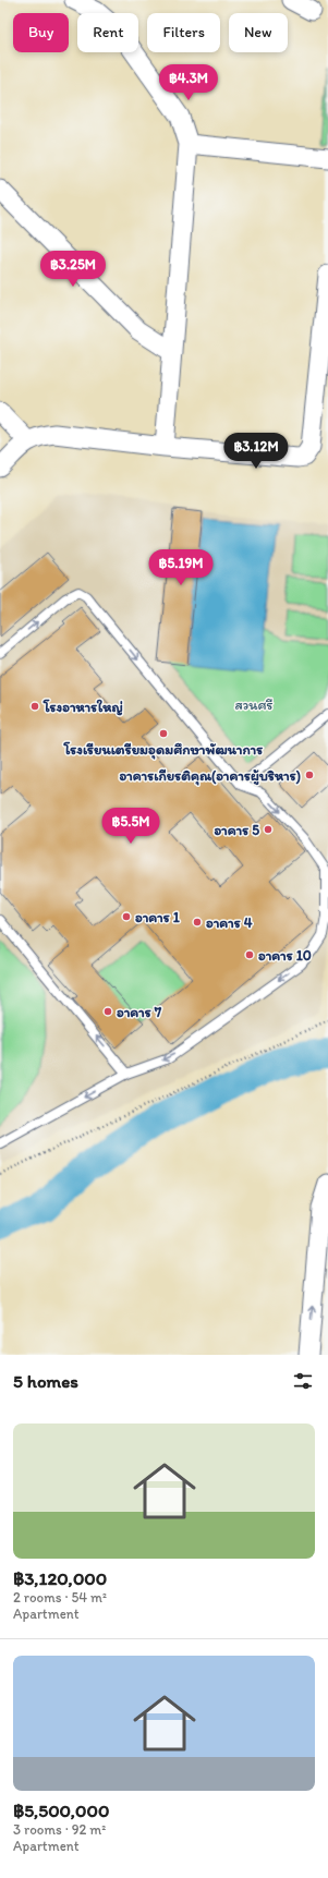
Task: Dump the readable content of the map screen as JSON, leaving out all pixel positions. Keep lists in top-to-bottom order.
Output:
{
  "parks": ["สวนศรี"],
  "places": [
    "โรงอาหารใหญ่",
    "โรงเรียนเตรียมอุดมศึกษาพัฒนาการ",
    "อาคารเกียรติคุณ(อาคารผู้บริหาร)",
    "อาคาร 5",
    "อาคาร 1",
    "อาคาร 4",
    "อาคาร 10",
    "อาคาร 7"
  ],
  "page": {
    "chip": [
      "Buy",
      "Rent",
      "Filters",
      "New"
    ],
    "price": [
      "฿4.3M",
      "฿3.25M",
      "฿3.12M",
      "฿5.19M",
      "฿5.5M"
    ],
    "heading": "5 homes",
    "list": [
      {
        "name": "฿3,120,000",
        "note": "2 rooms · 54 m² · Apartment"
      },
      {
        "name": "฿5,500,000",
        "note": "3 rooms · 92 m² · Apartment"
      }
    ]
  }
}
